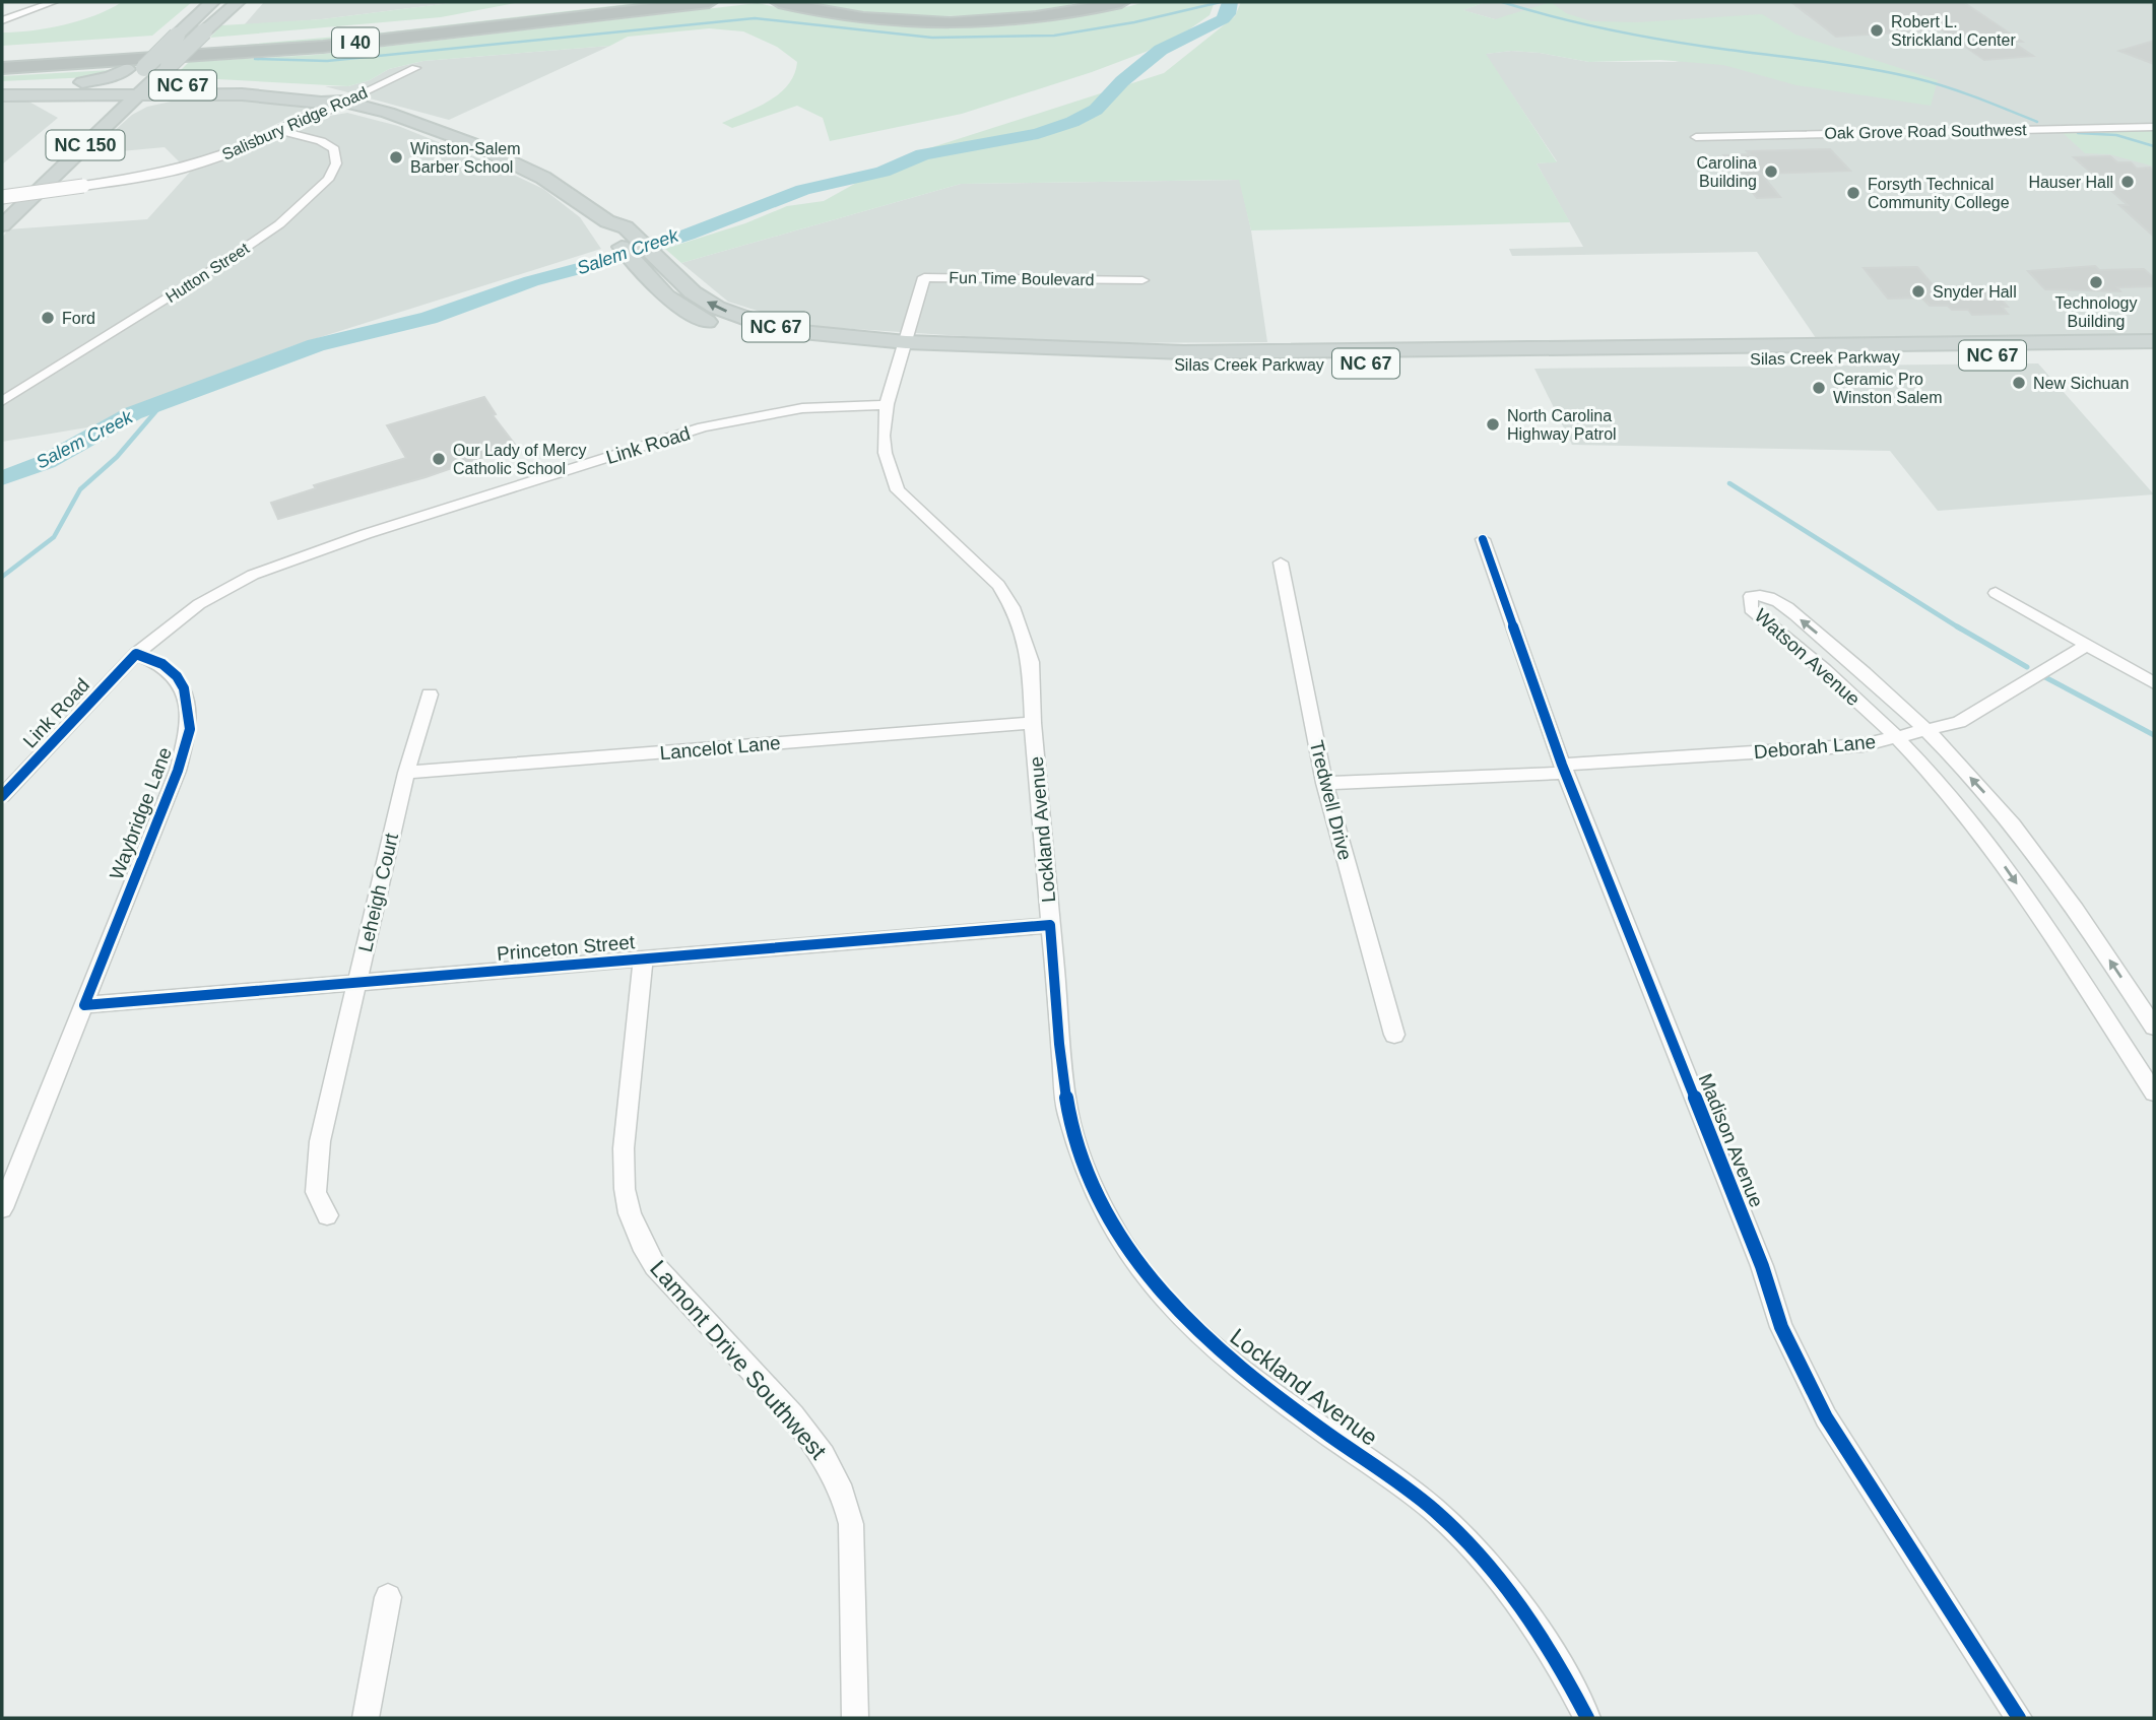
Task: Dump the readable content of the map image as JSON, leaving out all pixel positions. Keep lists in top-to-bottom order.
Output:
{
  "streets": {
    "highway": ["I 40"],
    "main road": ["NC 67", "NC 150", "Silas Creek Parkway"],
    "street": [
      "Salisbury Ridge Road",
      "Oak Grove Road Southwest",
      "Hutton Street",
      "Fun Time Boulevard",
      "Link Road",
      "Watson Avenue",
      "Deborah Lane",
      "Lancelot Lane",
      "Tredwell Drive",
      "Waybridge Lane",
      "Lockland Avenue",
      "Leheigh Court",
      "Princeton Street",
      "Madison Avenue",
      "Lamont Drive Southwest"
    ]
  },
  "crossings": [
    ["Salisbury Ridge Road", "NC 150"],
    ["Salisbury Ridge Road", "Hutton Street"],
    ["Salisbury Ridge Road", "Silas Creek Parkway"],
    ["NC 150", "Silas Creek Parkway"],
    ["Fun Time Boulevard", "Silas Creek Parkway"],
    ["Fun Time Boulevard", "Lockland Avenue"],
    ["Silas Creek Parkway", "Lockland Avenue"],
    ["Link Road", "Waybridge Lane"],
    ["Link Road", "Lockland Avenue"],
    ["Watson Avenue", "Deborah Lane"],
    ["Deborah Lane", "Tredwell Drive"],
    ["Deborah Lane", "Madison Avenue"],
    ["Lancelot Lane", "Lockland Avenue"],
    ["Lancelot Lane", "Leheigh Court"],
    ["Waybridge Lane", "Princeton Street"],
    ["Lockland Avenue", "Princeton Street"],
    ["Leheigh Court", "Princeton Street"],
    ["Princeton Street", "Lamont Drive Southwest"]
  ],
  "water": ["Salem Creek"],
  "places": [
    "Robert L. Strickland Center",
    "Winston-Salem Barber School",
    "Carolina Building",
    "Hauser Hall",
    "Forsyth Technical Community College",
    "Technology Building",
    "Snyder Hall",
    "Ford",
    "New Sichuan",
    "Ceramic Pro Winston Salem",
    "North Carolina Highway Patrol",
    "Our Lady of Mercy Catholic School"
  ]
}
